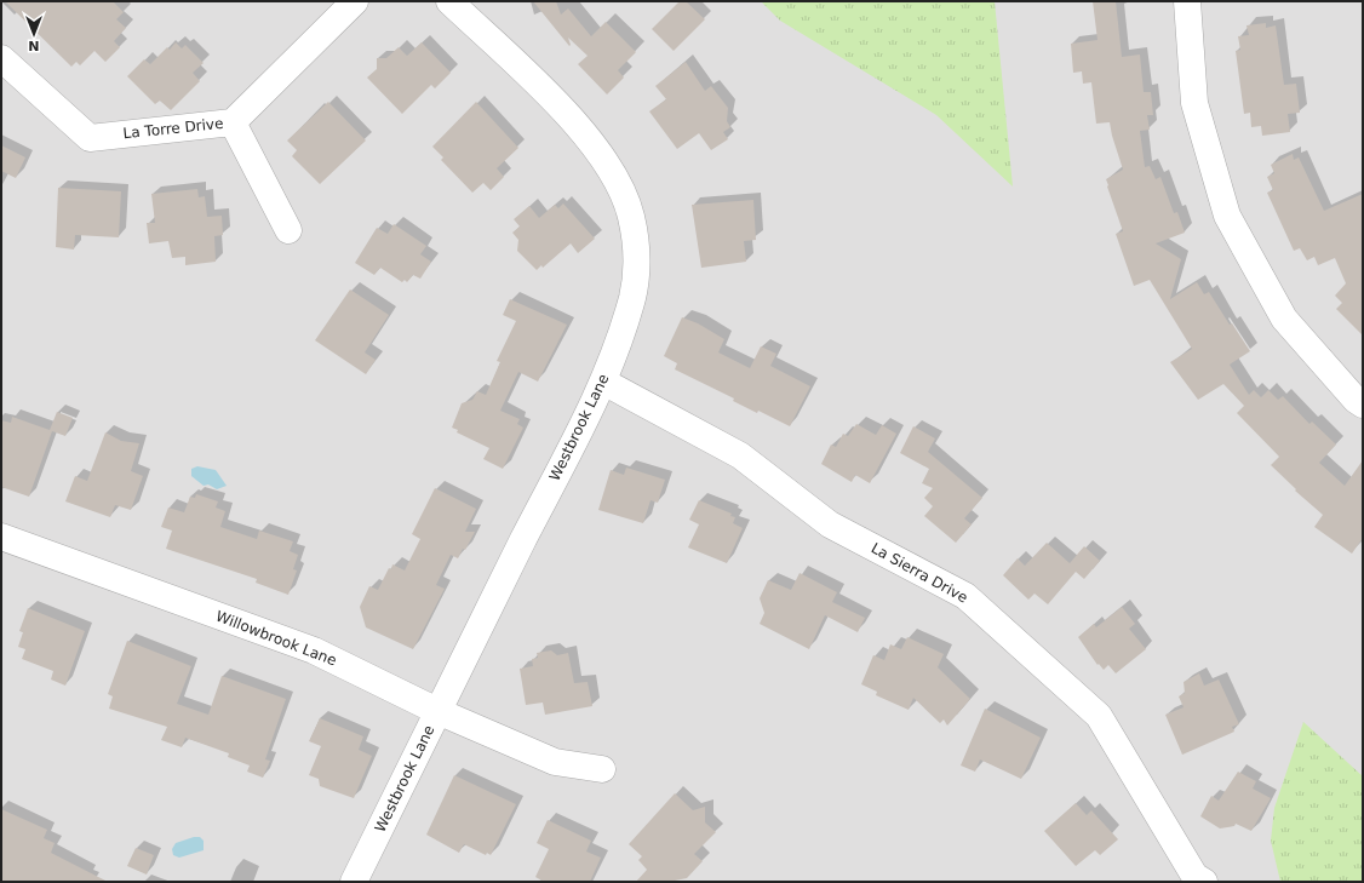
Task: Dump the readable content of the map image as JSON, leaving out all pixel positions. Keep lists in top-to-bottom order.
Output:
{
  "streets": {
    "street": [
      "La Torre Drive",
      "Westbrook Lane",
      "La Sierra Drive",
      "Willowbrook Lane"
    ]
  },
  "crossings": [
    ["Westbrook Lane", "La Sierra Drive"],
    ["Westbrook Lane", "Willowbrook Lane"]
  ],
  "north": "bottom"
}
